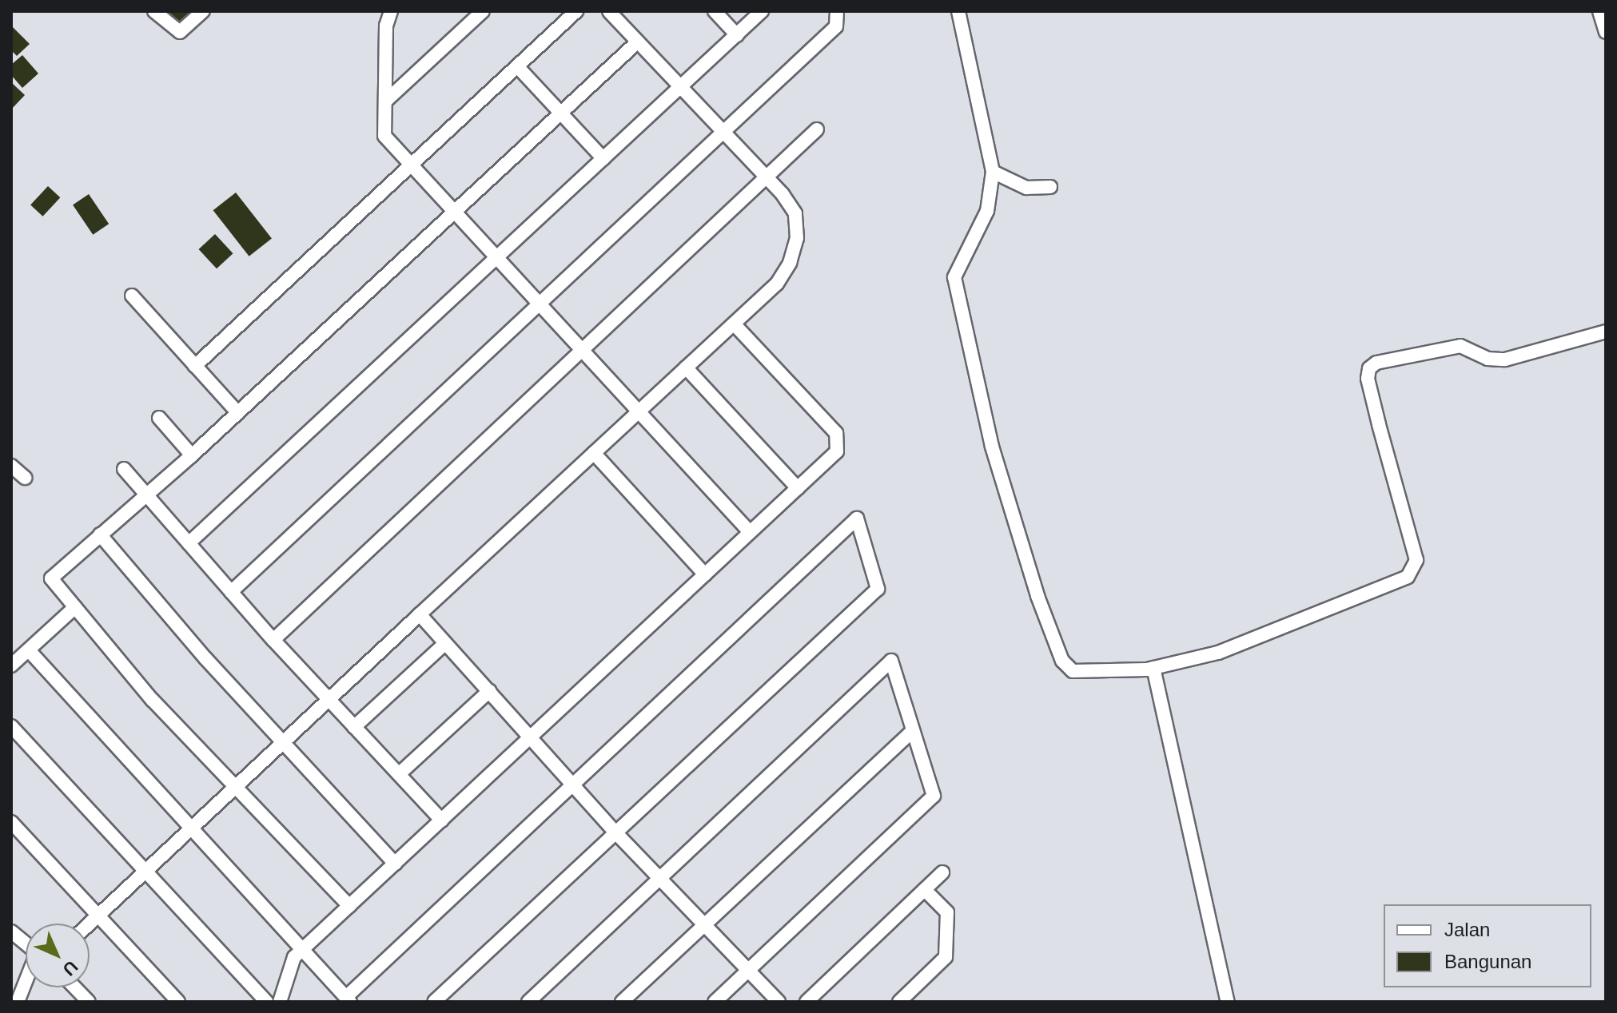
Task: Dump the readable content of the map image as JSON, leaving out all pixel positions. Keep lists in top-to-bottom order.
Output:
{
  "legend": ["Jalan", "Bangunan"],
  "north": "bottom right"
}
